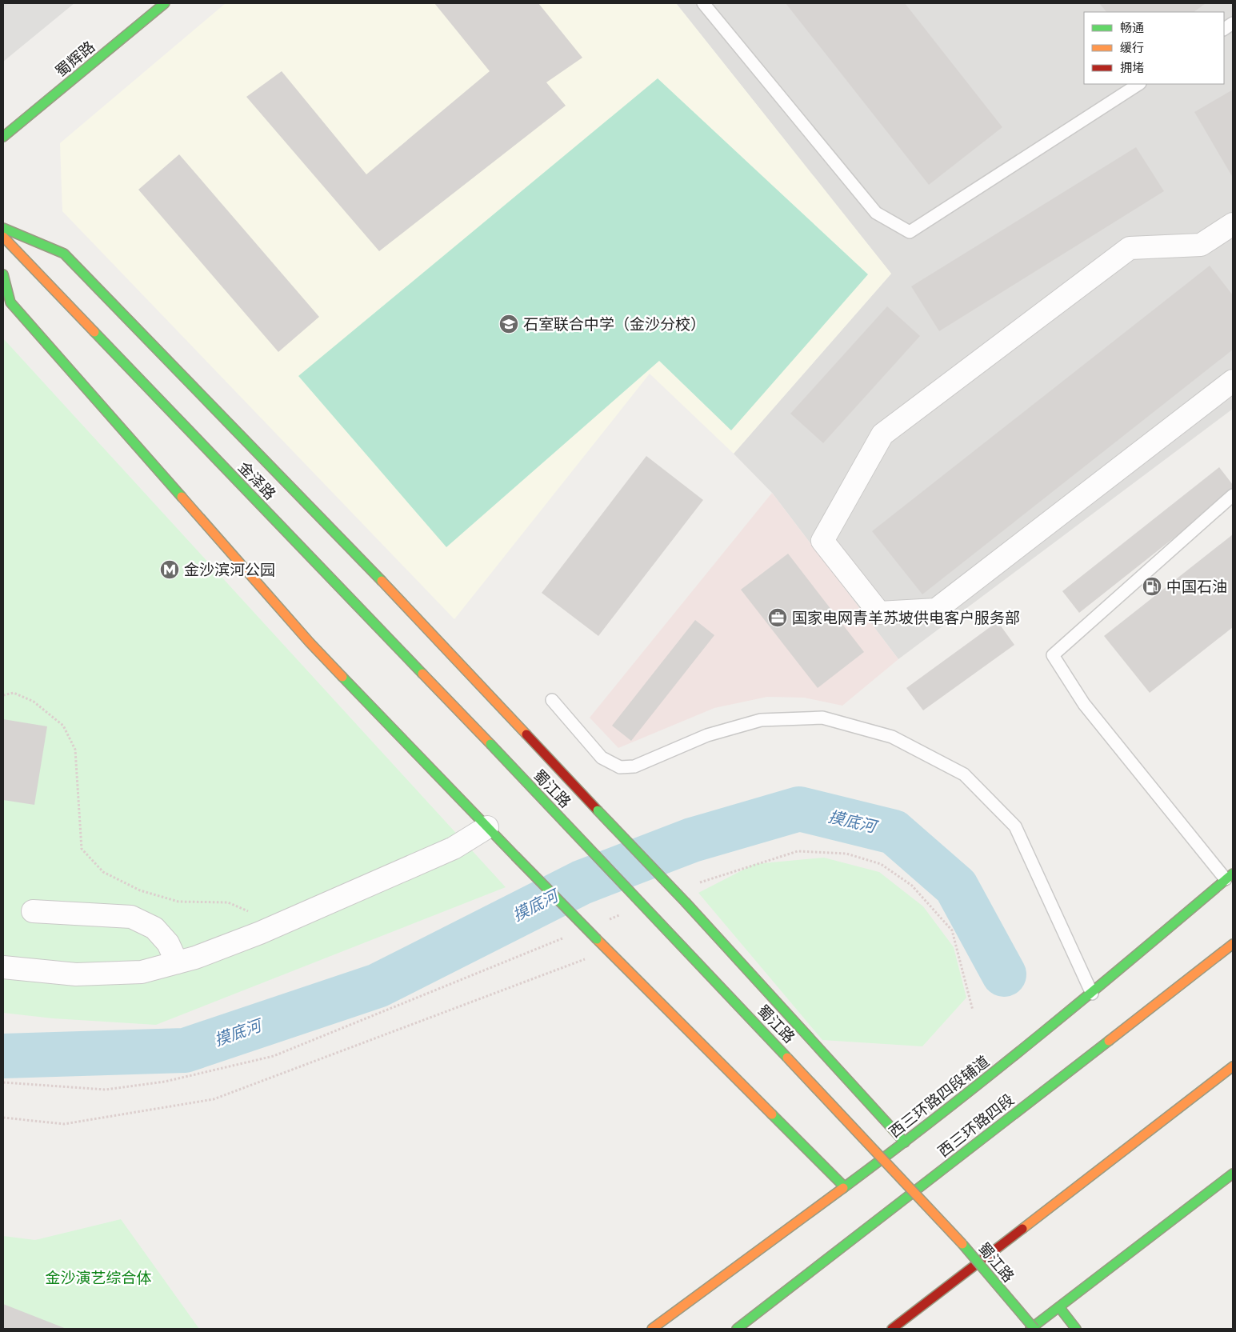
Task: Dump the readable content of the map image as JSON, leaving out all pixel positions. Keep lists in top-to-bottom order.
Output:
{
  "streets": {
    "main road": [
      "蜀辉路",
      "金泽路",
      "蜀江路",
      "西三环路四段辅道",
      "西三环路四段"
    ]
  },
  "crossings": [
    ["金泽路", "蜀江路"]
  ],
  "water": ["摸底河"],
  "parks": ["金沙演艺综合体"],
  "places": {
    "school or university": ["石室联合中学（金沙分校）"],
    "metro station": ["金沙滨河公园"],
    "fuel station": ["中国石油"],
    "office": ["国家电网青羊苏坡供电客户服务部"]
  },
  "legend": ["畅通", "缓行", "拥堵"]
}
